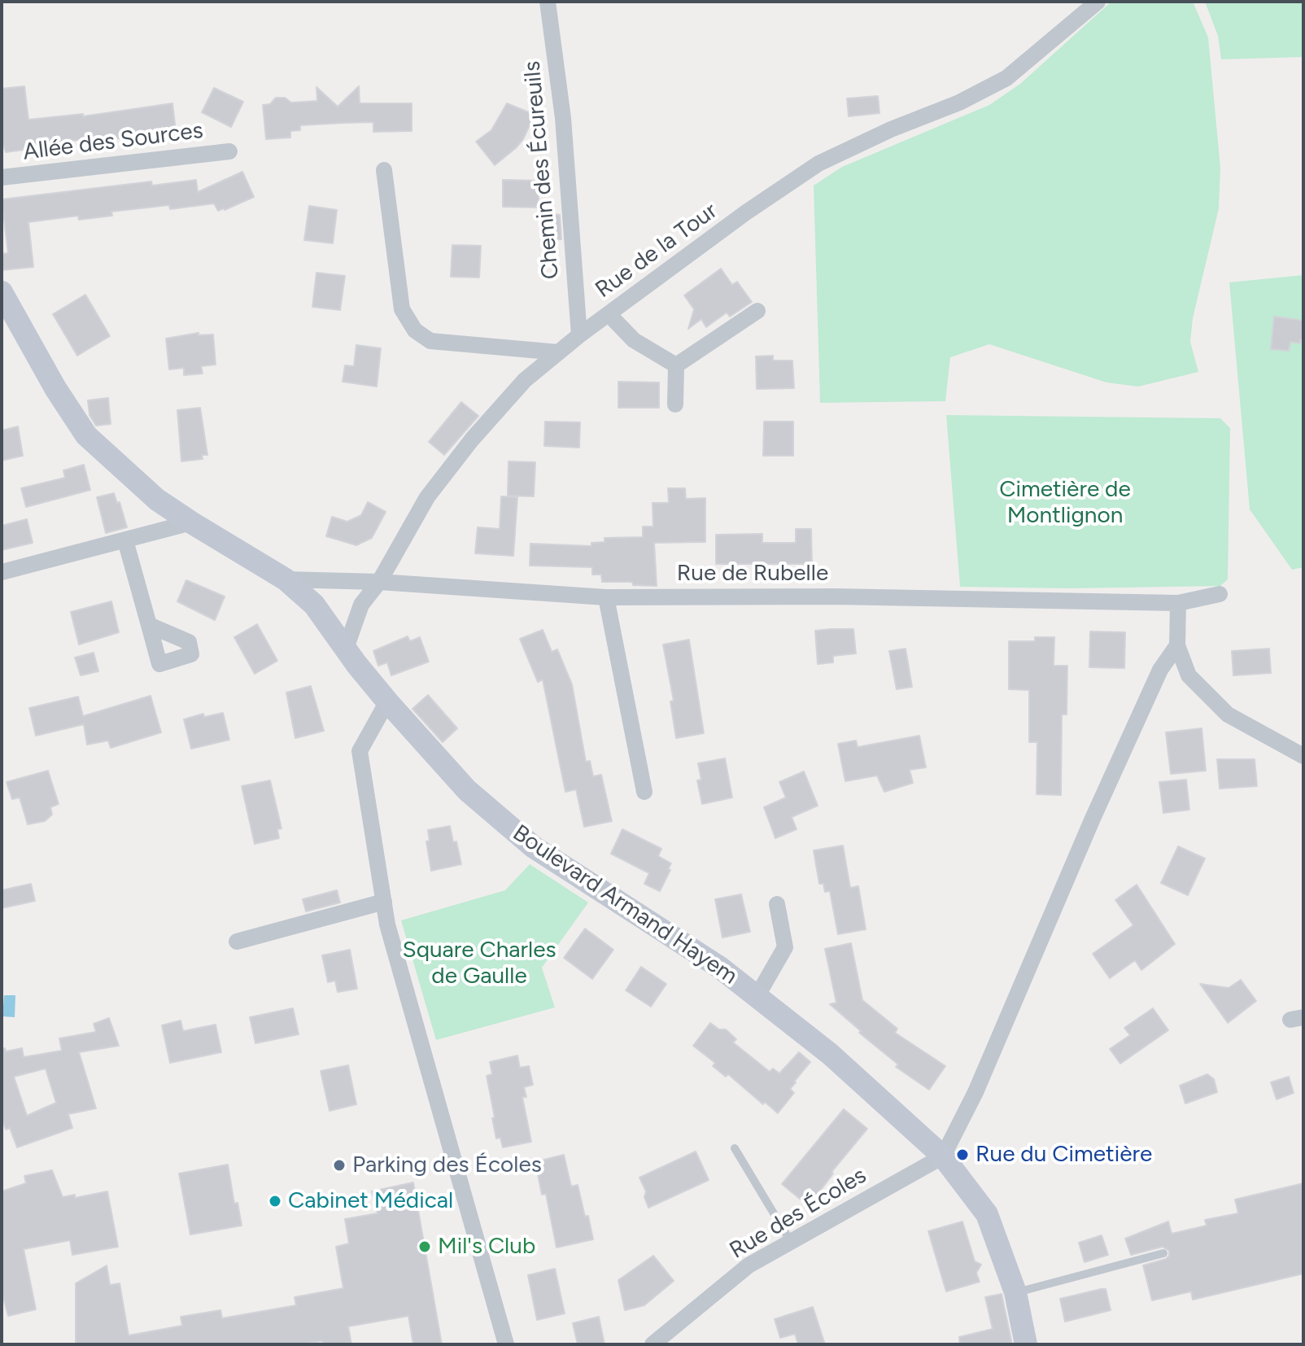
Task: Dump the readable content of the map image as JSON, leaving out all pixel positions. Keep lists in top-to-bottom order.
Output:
{
  "streets": {
    "main road": ["Boulevard Armand Hayem"],
    "street": [
      "Allée des Sources",
      "Chemin des Écureuils",
      "Rue de la Tour",
      "Rue de Rubelle",
      "Rue des Écoles"
    ]
  },
  "crossings": [
    ["Chemin des Écureuils", "Rue de la Tour"],
    ["Rue de la Tour", "Rue de Rubelle"],
    ["Rue de la Tour", "Boulevard Armand Hayem"],
    ["Rue de Rubelle", "Boulevard Armand Hayem"],
    ["Boulevard Armand Hayem", "Rue des Écoles"]
  ],
  "parks": ["Cimetière de Montlignon", "Square Charles de Gaulle"],
  "places": [
    "Rue du Cimetière",
    "Parking des Écoles",
    "Cabinet Médical",
    "Mil's Club"
  ]
}
